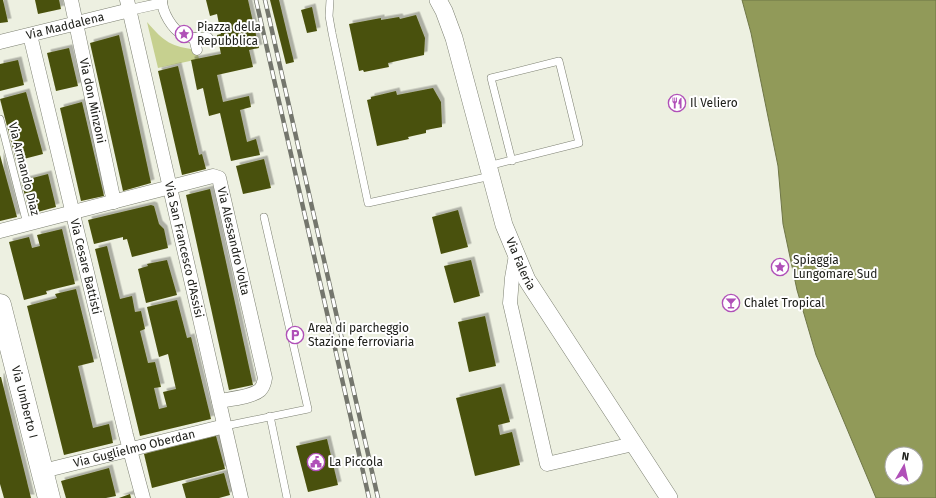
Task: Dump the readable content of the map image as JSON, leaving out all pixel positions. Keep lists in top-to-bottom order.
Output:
{
  "streets": {
    "main road": ["Via Umberto I"],
    "street": [
      "Via Maddalena",
      "Via don Minzoni",
      "Via Alessandro Volta",
      "Via San Francesco d'Assisi",
      "Via Faleria",
      "Via Cesare Battisti",
      "Via Guglielmo Oberdan"
    ],
    "lane": ["Via Armando Diaz"]
  },
  "crossings": [
    ["Via Maddalena", "Via don Minzoni"],
    ["Via Maddalena", "Via San Francesco d'Assisi"],
    ["Via Maddalena", "Via Cesare Battisti"],
    ["Via don Minzoni", "Via Alessandro Volta"],
    ["Via Armando Diaz", "Via Alessandro Volta"],
    ["Via Alessandro Volta", "Via San Francesco d'Assisi"],
    ["Via Alessandro Volta", "Via Cesare Battisti"],
    ["Via San Francesco d'Assisi", "Via Guglielmo Oberdan"],
    ["Via Cesare Battisti", "Via Guglielmo Oberdan"],
    ["Via Umberto I", "Via Guglielmo Oberdan"]
  ],
  "places": {
    "place": ["Piazza della Repubblica", "Spiaggia Lungomare Sud"],
    "restaurant": ["Il Veliero"],
    "bar": ["Chalet Tropical"],
    "parking": ["Area di parcheggio Stazione ferroviaria"],
    "public building": ["La Piccola"]
  },
  "north": "top"
}
